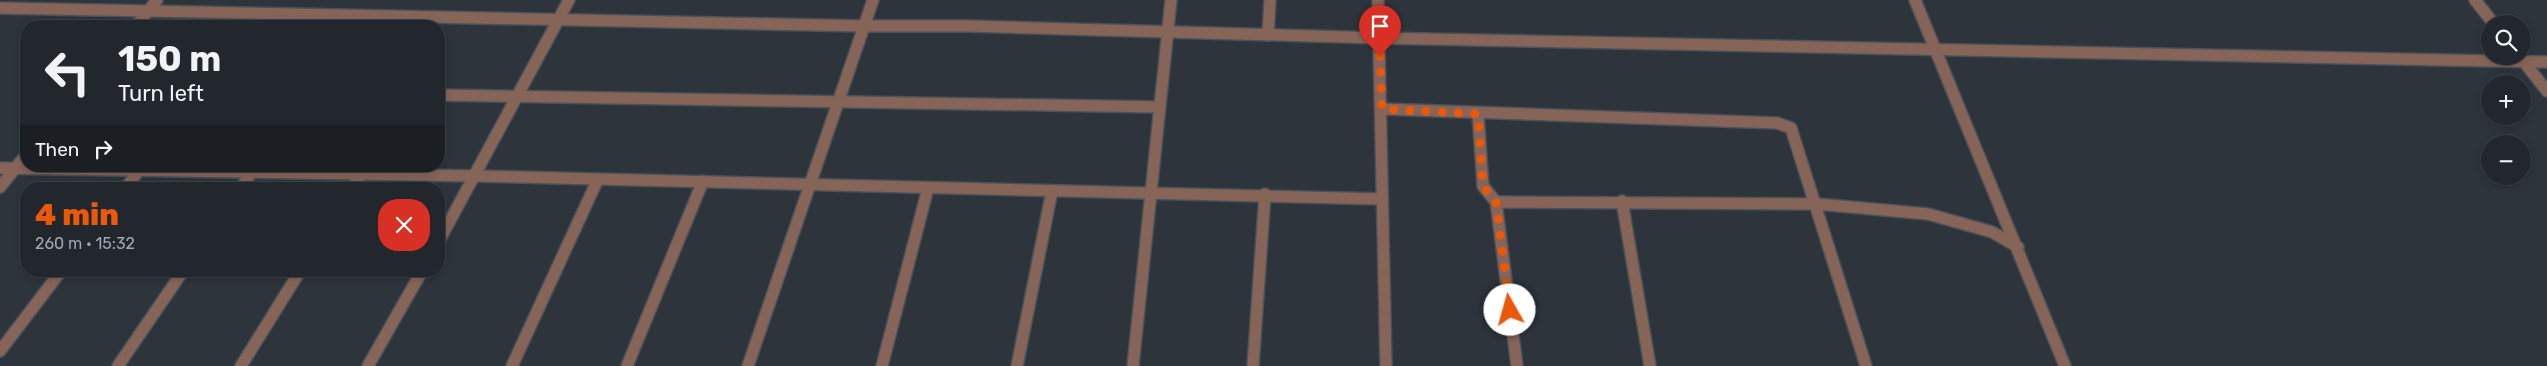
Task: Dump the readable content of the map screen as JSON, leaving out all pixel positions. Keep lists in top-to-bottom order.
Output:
{
  "page": {
    "map_buttons": ["+", "−"],
    "turn": ["150 m", "Turn left"],
    "then": "Then",
    "heading": ["4 min", "260 m · 15:32"]
  }
}
